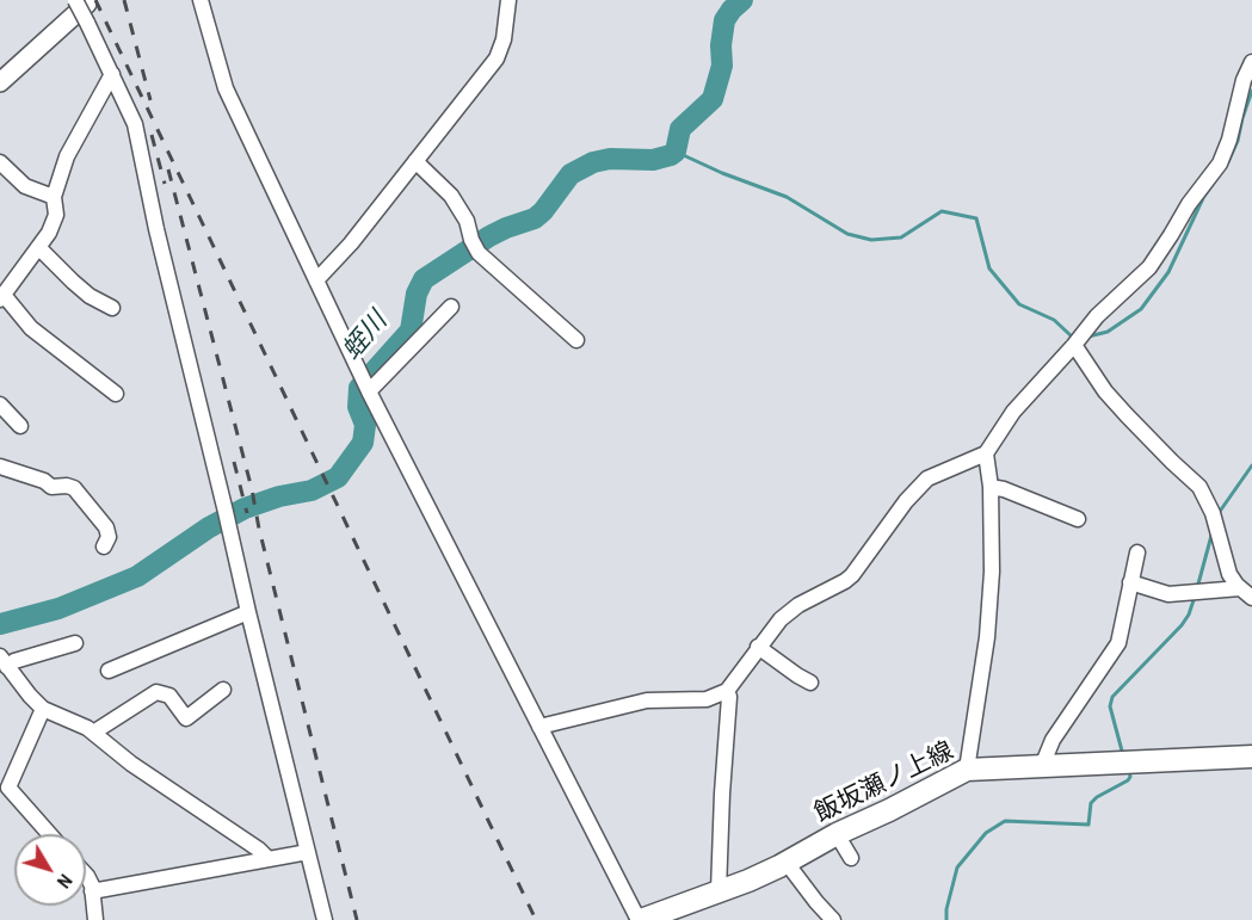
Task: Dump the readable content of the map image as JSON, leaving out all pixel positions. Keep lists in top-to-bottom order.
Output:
{
  "streets": {
    "main road": ["飯坂瀬ノ上線"]
  },
  "water": ["蛭川"],
  "north": "bottom right"
}
